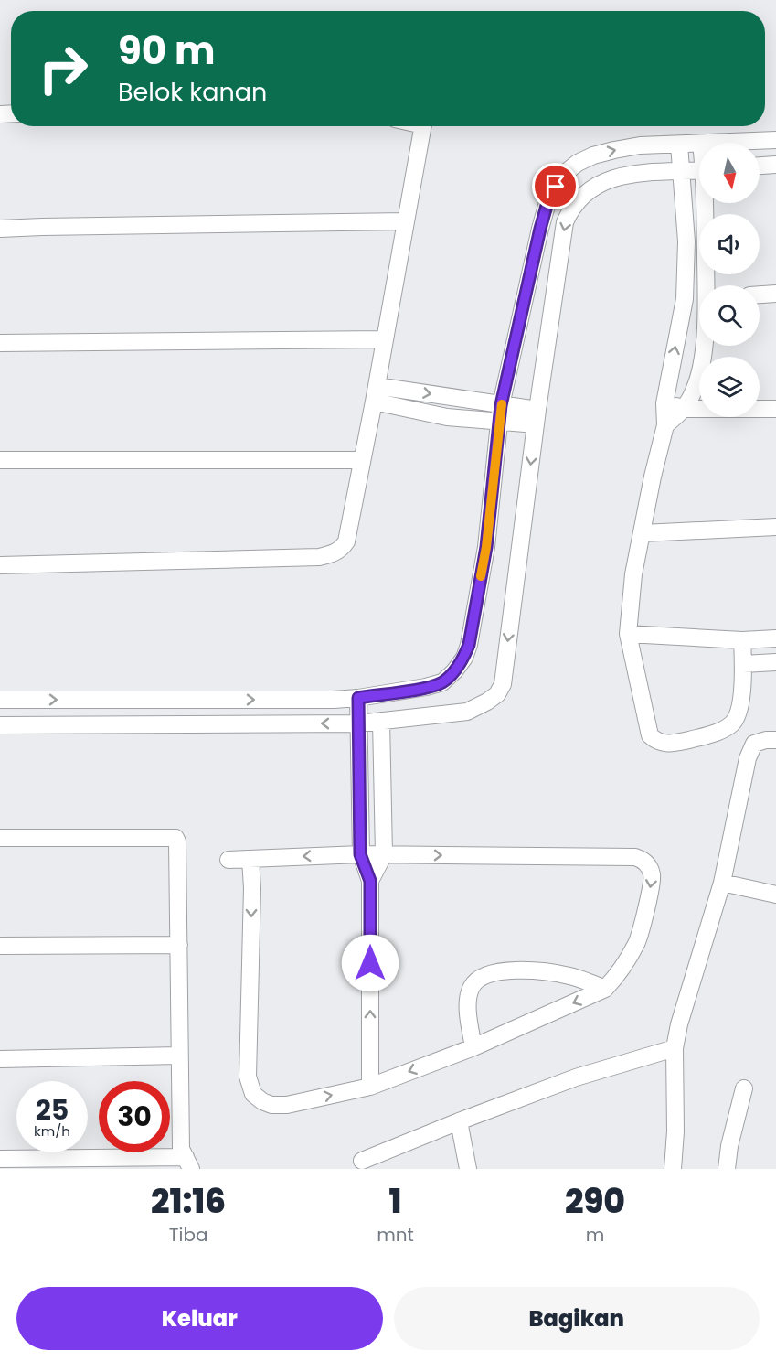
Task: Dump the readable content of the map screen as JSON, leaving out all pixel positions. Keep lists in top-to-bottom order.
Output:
{
  "north": "bottom",
  "page": {
    "turn": ["90 m", "Belok kanan"],
    "speed": "25 km/h",
    "limit": "30",
    "eta": [
      "21:16",
      "Tiba",
      "1",
      "mnt",
      "290",
      "m"
    ],
    "buttons": ["Keluar", "Bagikan"]
  }
}
